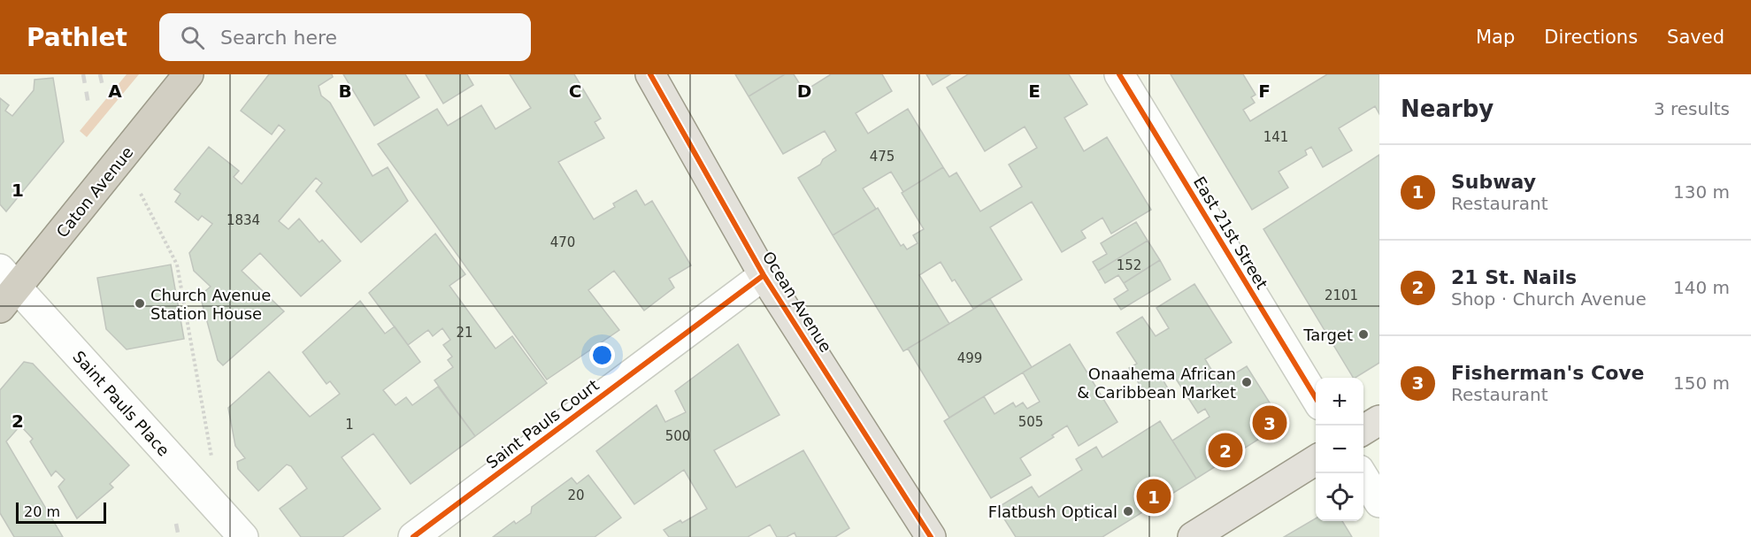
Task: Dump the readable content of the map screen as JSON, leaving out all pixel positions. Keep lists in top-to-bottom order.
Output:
{
  "streets": {
    "highway": ["Caton Avenue"],
    "main road": ["Ocean Avenue"],
    "street": ["East 21st Street", "Saint Pauls Place", "Saint Pauls Court"]
  },
  "crossings": [
    ["Caton Avenue", "Saint Pauls Place"],
    ["Ocean Avenue", "Saint Pauls Court"]
  ],
  "places": [
    "Church Avenue Station House",
    "Target",
    "Onaahema African & Caribbean Market",
    "Flatbush Optical"
  ],
  "house_numbers": [
    "141",
    "475",
    "1834",
    "470",
    "152",
    "2101",
    "21",
    "499",
    "505",
    "1",
    "500",
    "20"
  ],
  "scale_bar": "20 m",
  "page": {
    "header": "Pathlet",
    "search": "Search here",
    "nav": ["Map", "Directions", "Saved"],
    "heading": ["Nearby", "3 results"],
    "list": [
      {
        "mark": "1",
        "name": "Subway",
        "note": "Restaurant",
        "value": "130 m"
      },
      {
        "mark": "2",
        "name": "21 St. Nails",
        "note": "Shop · Church Avenue",
        "value": "140 m"
      },
      {
        "mark": "3",
        "name": "Fisherman's Cove",
        "note": "Restaurant",
        "value": "150 m"
      }
    ],
    "map_buttons": ["+", "−"],
    "pins": ["3", "2", "1"],
    "scale": "20 m"
  },
  "grid": {
    "columns": [
      "A",
      "B",
      "C",
      "D",
      "E",
      "F"
    ],
    "rows": ["1", "2"]
  }
}
